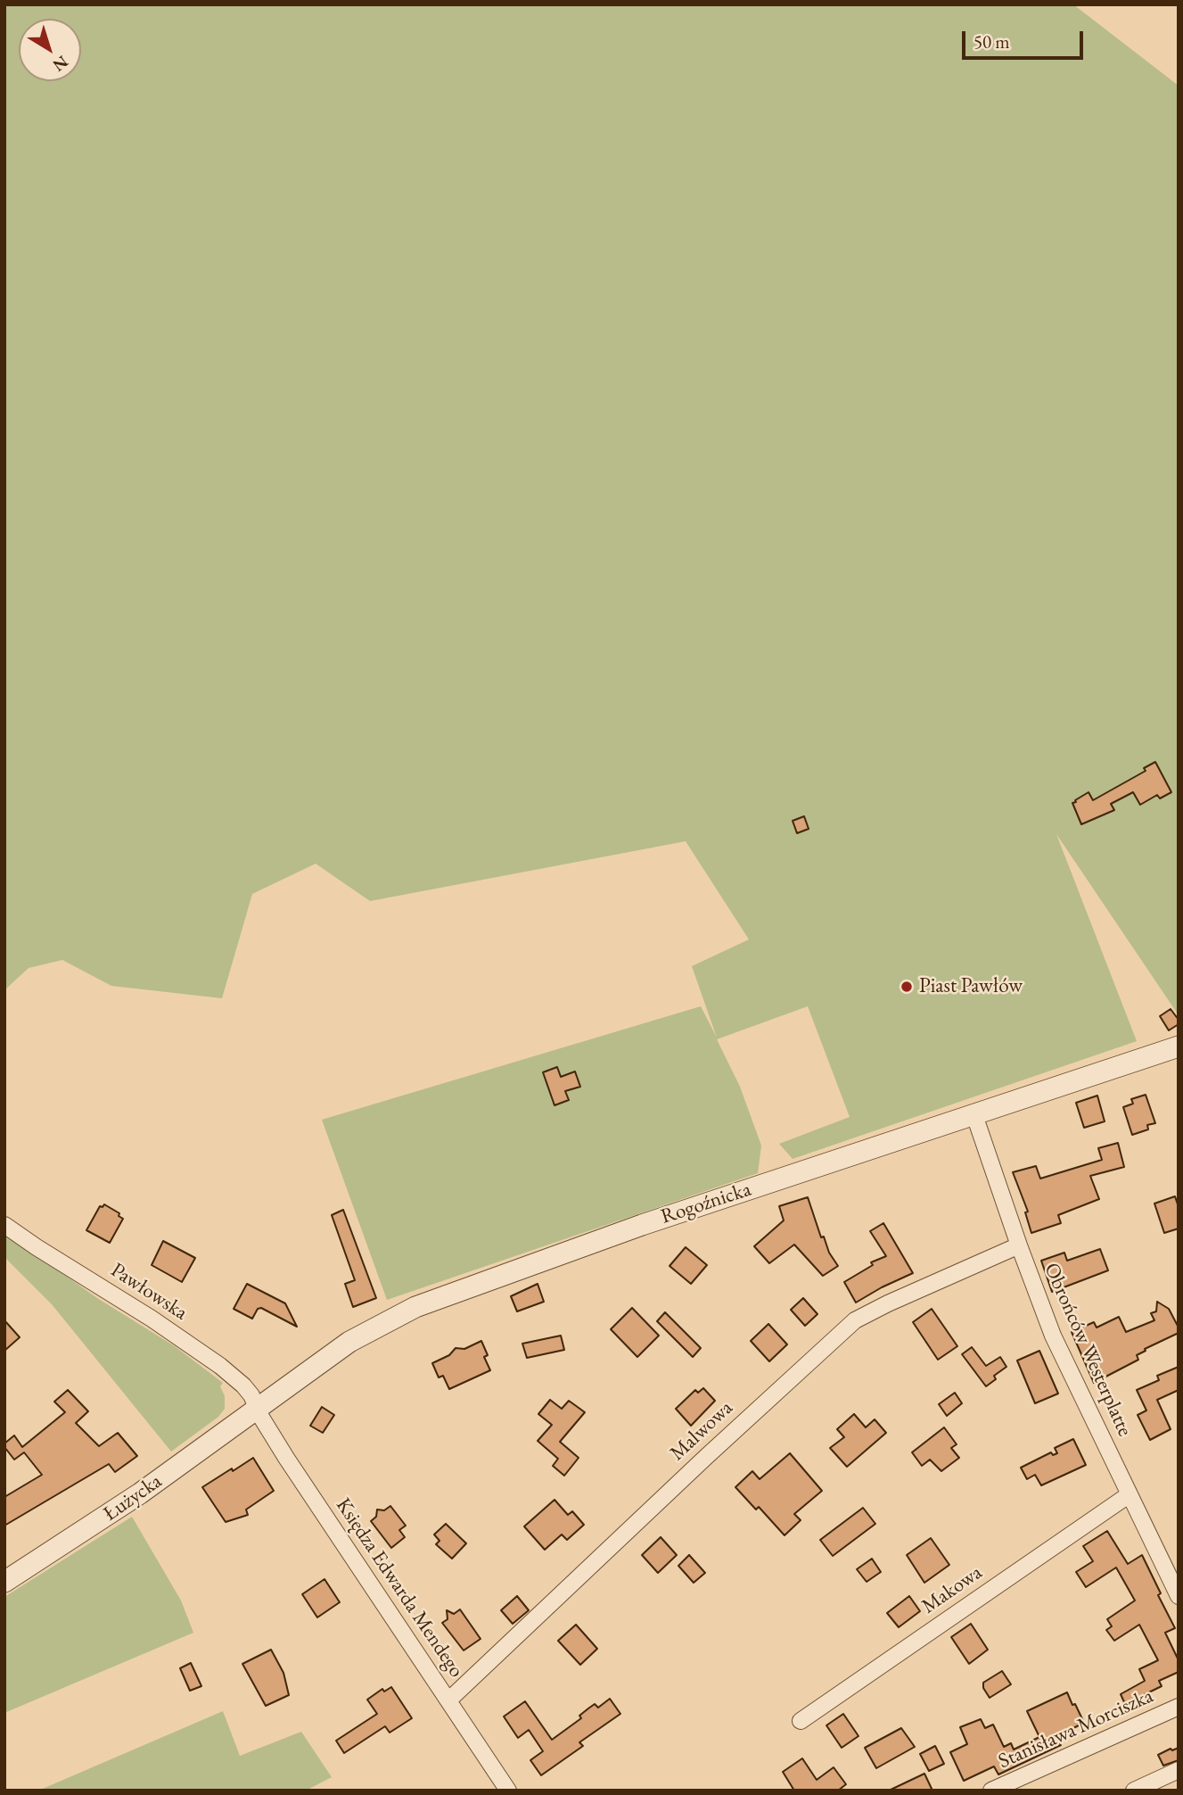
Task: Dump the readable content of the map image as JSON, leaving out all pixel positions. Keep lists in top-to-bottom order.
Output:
{
  "streets": {
    "street": [
      "Rogoźnicka",
      "Pawłowska",
      "Obrońców Westerplatte",
      "Malwowa",
      "Łużycka",
      "Księdza Edwarda Mendego",
      "Makowa",
      "Stanisława Morciszka"
    ]
  },
  "crossings": [
    ["Rogoźnicka", "Pawłowska"],
    ["Rogoźnicka", "Obrońców Westerplatte"],
    ["Rogoźnicka", "Łużycka"],
    ["Rogoźnicka", "Księdza Edwarda Mendego"],
    ["Pawłowska", "Łużycka"],
    ["Pawłowska", "Księdza Edwarda Mendego"],
    ["Obrońców Westerplatte", "Malwowa"],
    ["Obrońców Westerplatte", "Makowa"],
    ["Malwowa", "Księdza Edwarda Mendego"],
    ["Łużycka", "Księdza Edwarda Mendego"]
  ],
  "places": ["Piast Pawłów"],
  "scale_bar": "50 m",
  "north": "bottom right"
}
